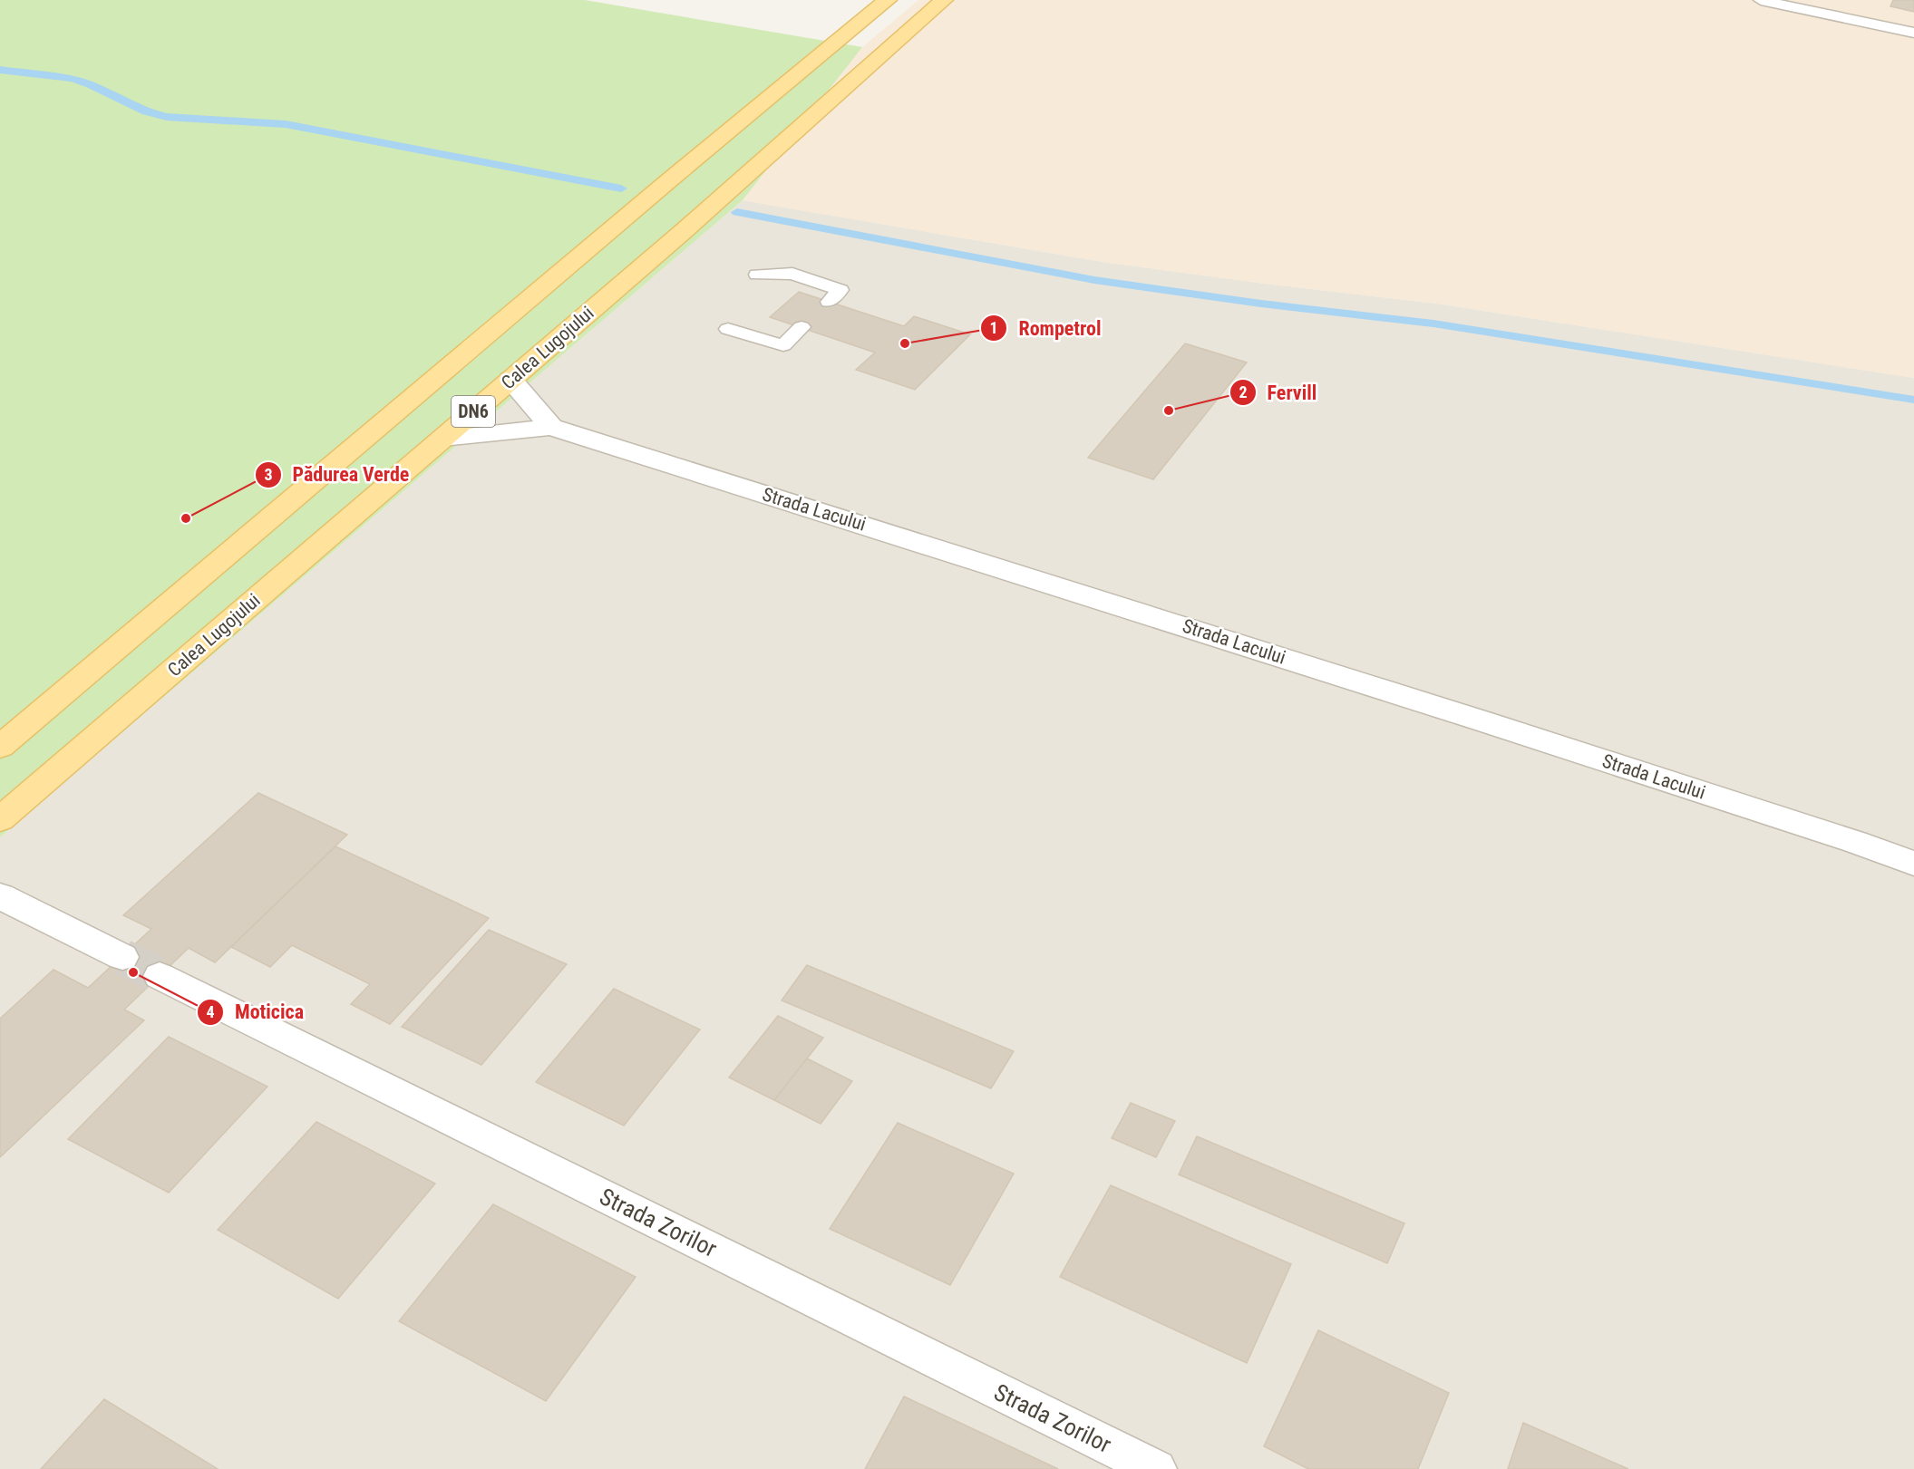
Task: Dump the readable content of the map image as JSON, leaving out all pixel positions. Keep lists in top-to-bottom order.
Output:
{
  "streets": {
    "main road": ["Calea Lugojului", "DN6"],
    "street": ["Strada Lacului", "Strada Zorilor"]
  },
  "crossings": [
    ["Calea Lugojului", "Strada Lacului"]
  ],
  "places": [
    "Rompetrol",
    "Fervill",
    "Pădurea Verde",
    "Moticica"
  ]
}
